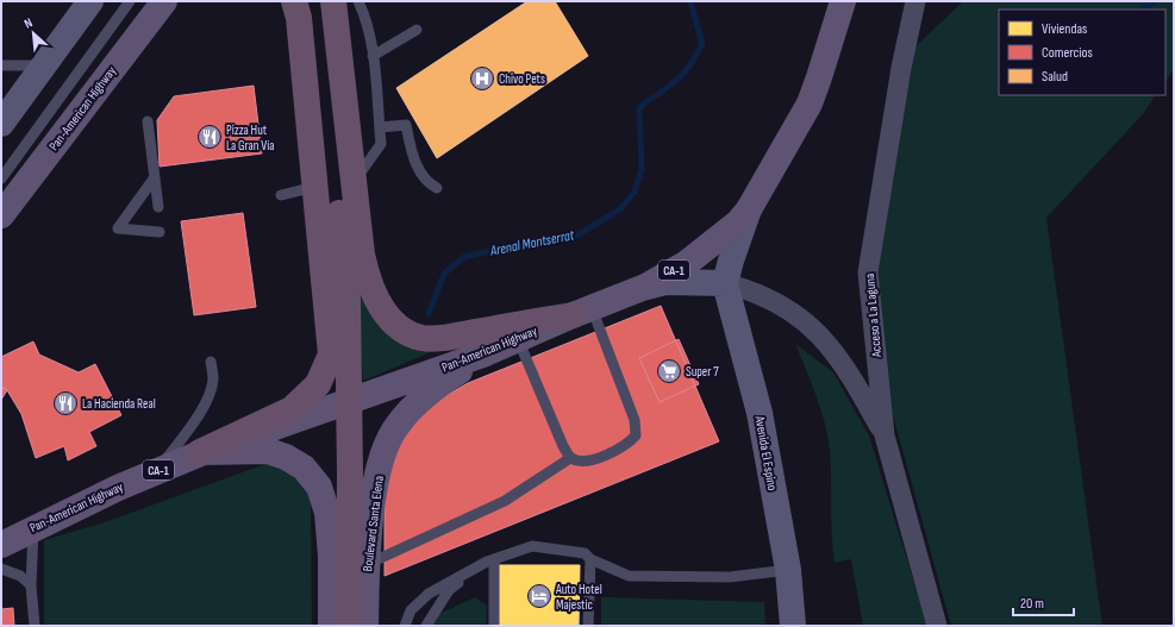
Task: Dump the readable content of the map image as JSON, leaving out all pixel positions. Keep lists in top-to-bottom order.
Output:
{
  "streets": {
    "main road": [
      "Pan-American Highway",
      "CA-1",
      "Avenida El Espino",
      "Boulevard Santa Elena"
    ],
    "street": ["Acceso a La Laguna"]
  },
  "crossings": [
    ["Pan-American Highway", "Avenida El Espino"],
    ["Pan-American Highway", "Boulevard Santa Elena"]
  ],
  "water": ["Arenal Montserrat"],
  "places": {
    "hospital": ["Chivo Pets"],
    "restaurant": ["Pizza Hut La Gran Vía", "La Hacienda Real"],
    "supermarket": ["Super 7"],
    "hotel": ["Auto Hotel Majestic"]
  },
  "legend": ["Viviendas", "Comercios", "Salud"],
  "scale_bar": "20 m",
  "north": "top left"
}
